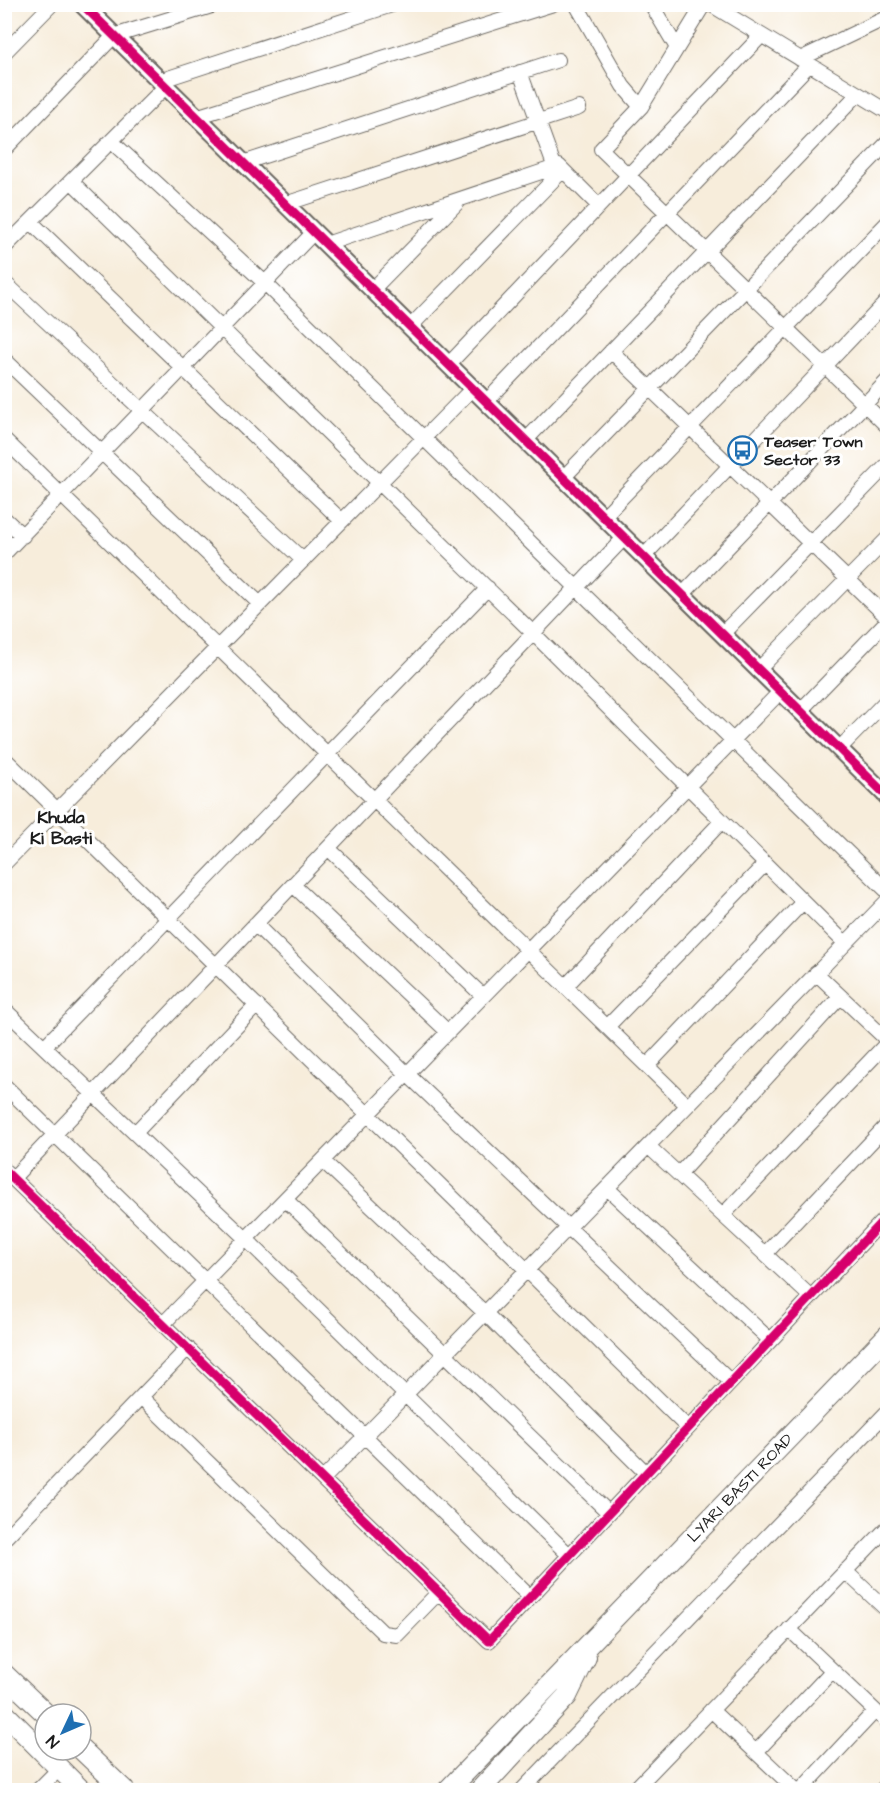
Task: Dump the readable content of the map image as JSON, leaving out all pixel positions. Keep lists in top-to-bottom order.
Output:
{
  "streets": {
    "main road": ["LYARI BASTI ROAD"]
  },
  "districts": ["Khuda Ki Basti"],
  "places": {
    "bus stop": ["Teaser Town Sector 33"]
  },
  "north": "bottom left"
}
